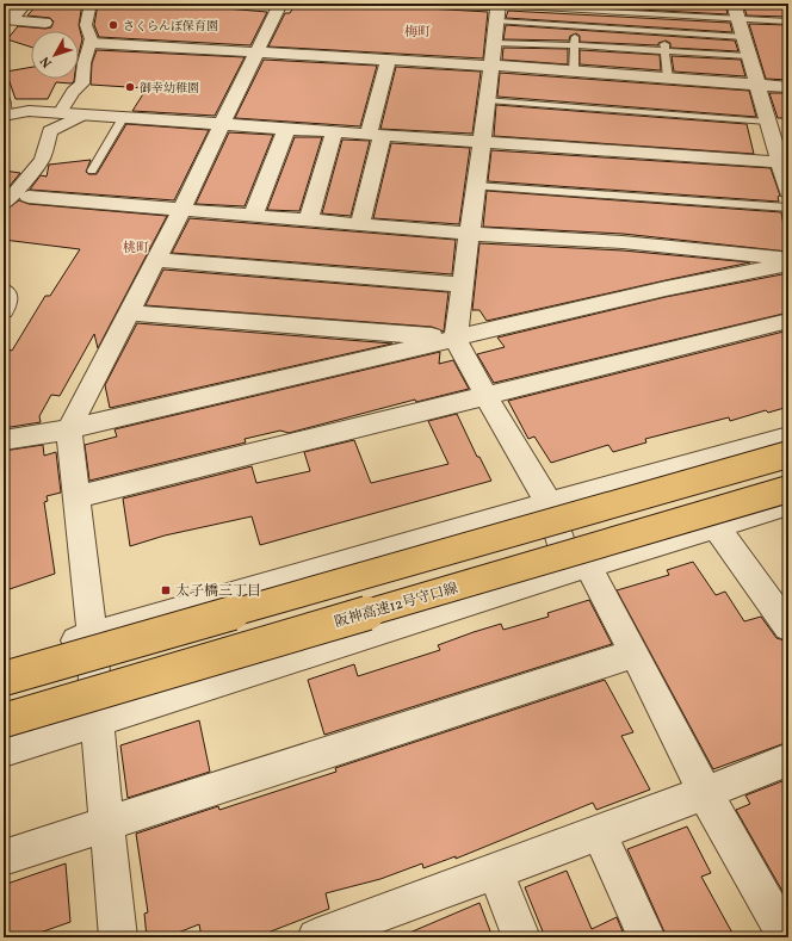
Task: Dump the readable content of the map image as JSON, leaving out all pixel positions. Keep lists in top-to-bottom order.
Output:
{
  "streets": {
    "highway": ["阪神高速12号守口線"]
  },
  "districts": ["梅町", "桃町"],
  "places": {
    "other": ["さくらんぼ保育園", "御幸幼稚園"],
    "transit": ["太子橋三丁目"]
  },
  "north": "bottom left"
}
